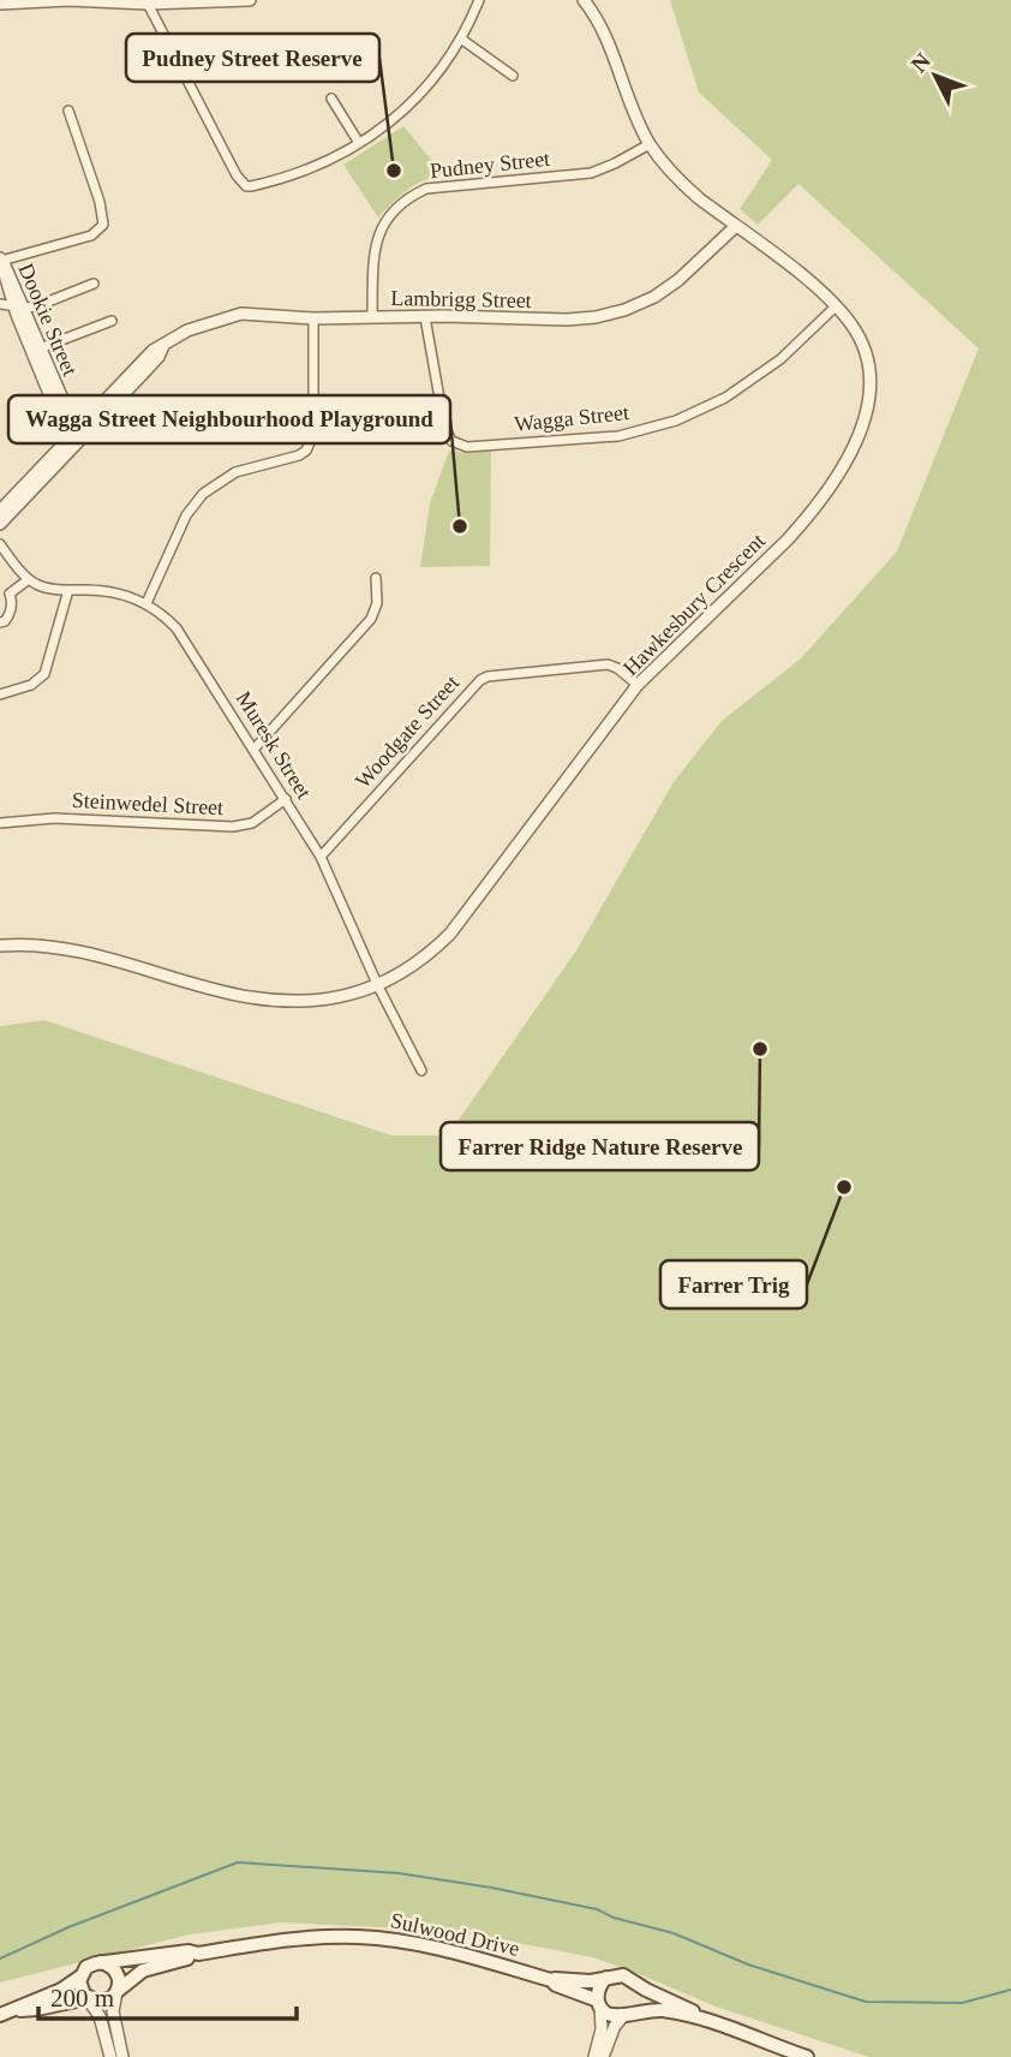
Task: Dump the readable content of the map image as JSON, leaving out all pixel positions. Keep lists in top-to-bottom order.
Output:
{
  "streets": {
    "main road": ["Sulwood Drive"],
    "street": [
      "Pudney Street",
      "Lambrigg Street",
      "Dookie Street",
      "Wagga Street",
      "Hawkesbury Crescent",
      "Woodgate Street",
      "Muresk Street",
      "Steinwedel Street"
    ]
  },
  "crossings": [
    ["Pudney Street", "Lambrigg Street"],
    ["Pudney Street", "Hawkesbury Crescent"],
    ["Lambrigg Street", "Dookie Street"],
    ["Lambrigg Street", "Wagga Street"],
    ["Lambrigg Street", "Hawkesbury Crescent"],
    ["Wagga Street", "Hawkesbury Crescent"],
    ["Hawkesbury Crescent", "Woodgate Street"],
    ["Hawkesbury Crescent", "Muresk Street"],
    ["Woodgate Street", "Muresk Street"],
    ["Muresk Street", "Steinwedel Street"]
  ],
  "places": [
    "Pudney Street Reserve",
    "Wagga Street Neighbourhood Playground",
    "Farrer Ridge Nature Reserve",
    "Farrer Trig"
  ],
  "scale_bar": "200 m",
  "north": "top left"
}
